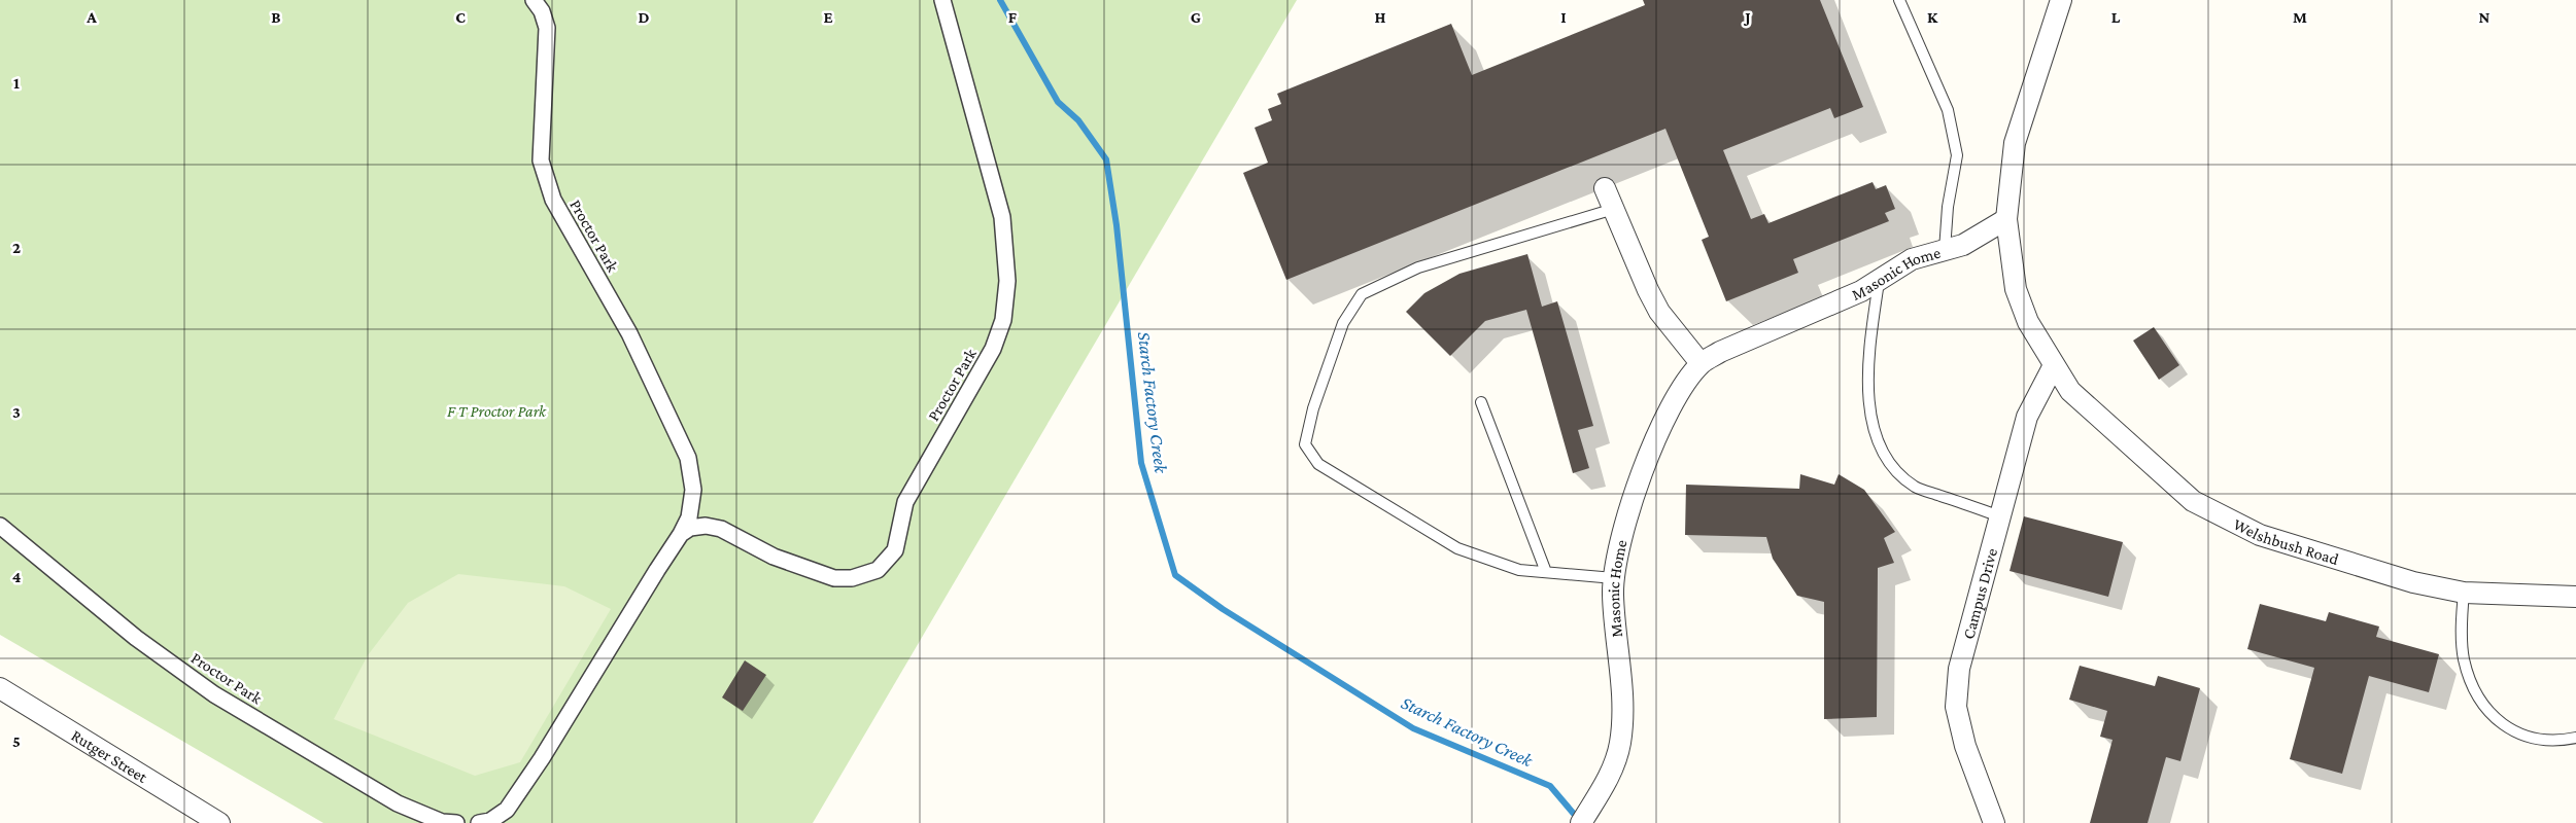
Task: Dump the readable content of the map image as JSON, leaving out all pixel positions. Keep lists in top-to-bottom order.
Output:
{
  "streets": {
    "street": [
      "Proctor Park",
      "Masonic Home",
      "Welshbush Road",
      "Campus Drive",
      "Rutger Street"
    ]
  },
  "crossings": [
    ["Welshbush Road", "Campus Drive"]
  ],
  "water": ["Starch Factory Creek"],
  "parks": ["F T Proctor Park"],
  "grid": {
    "columns": [
      "A",
      "B",
      "C",
      "D",
      "E",
      "F",
      "G",
      "H",
      "I",
      "J",
      "K",
      "L",
      "M",
      "N"
    ],
    "rows": [
      "1",
      "2",
      "3",
      "4",
      "5"
    ]
  }
}
